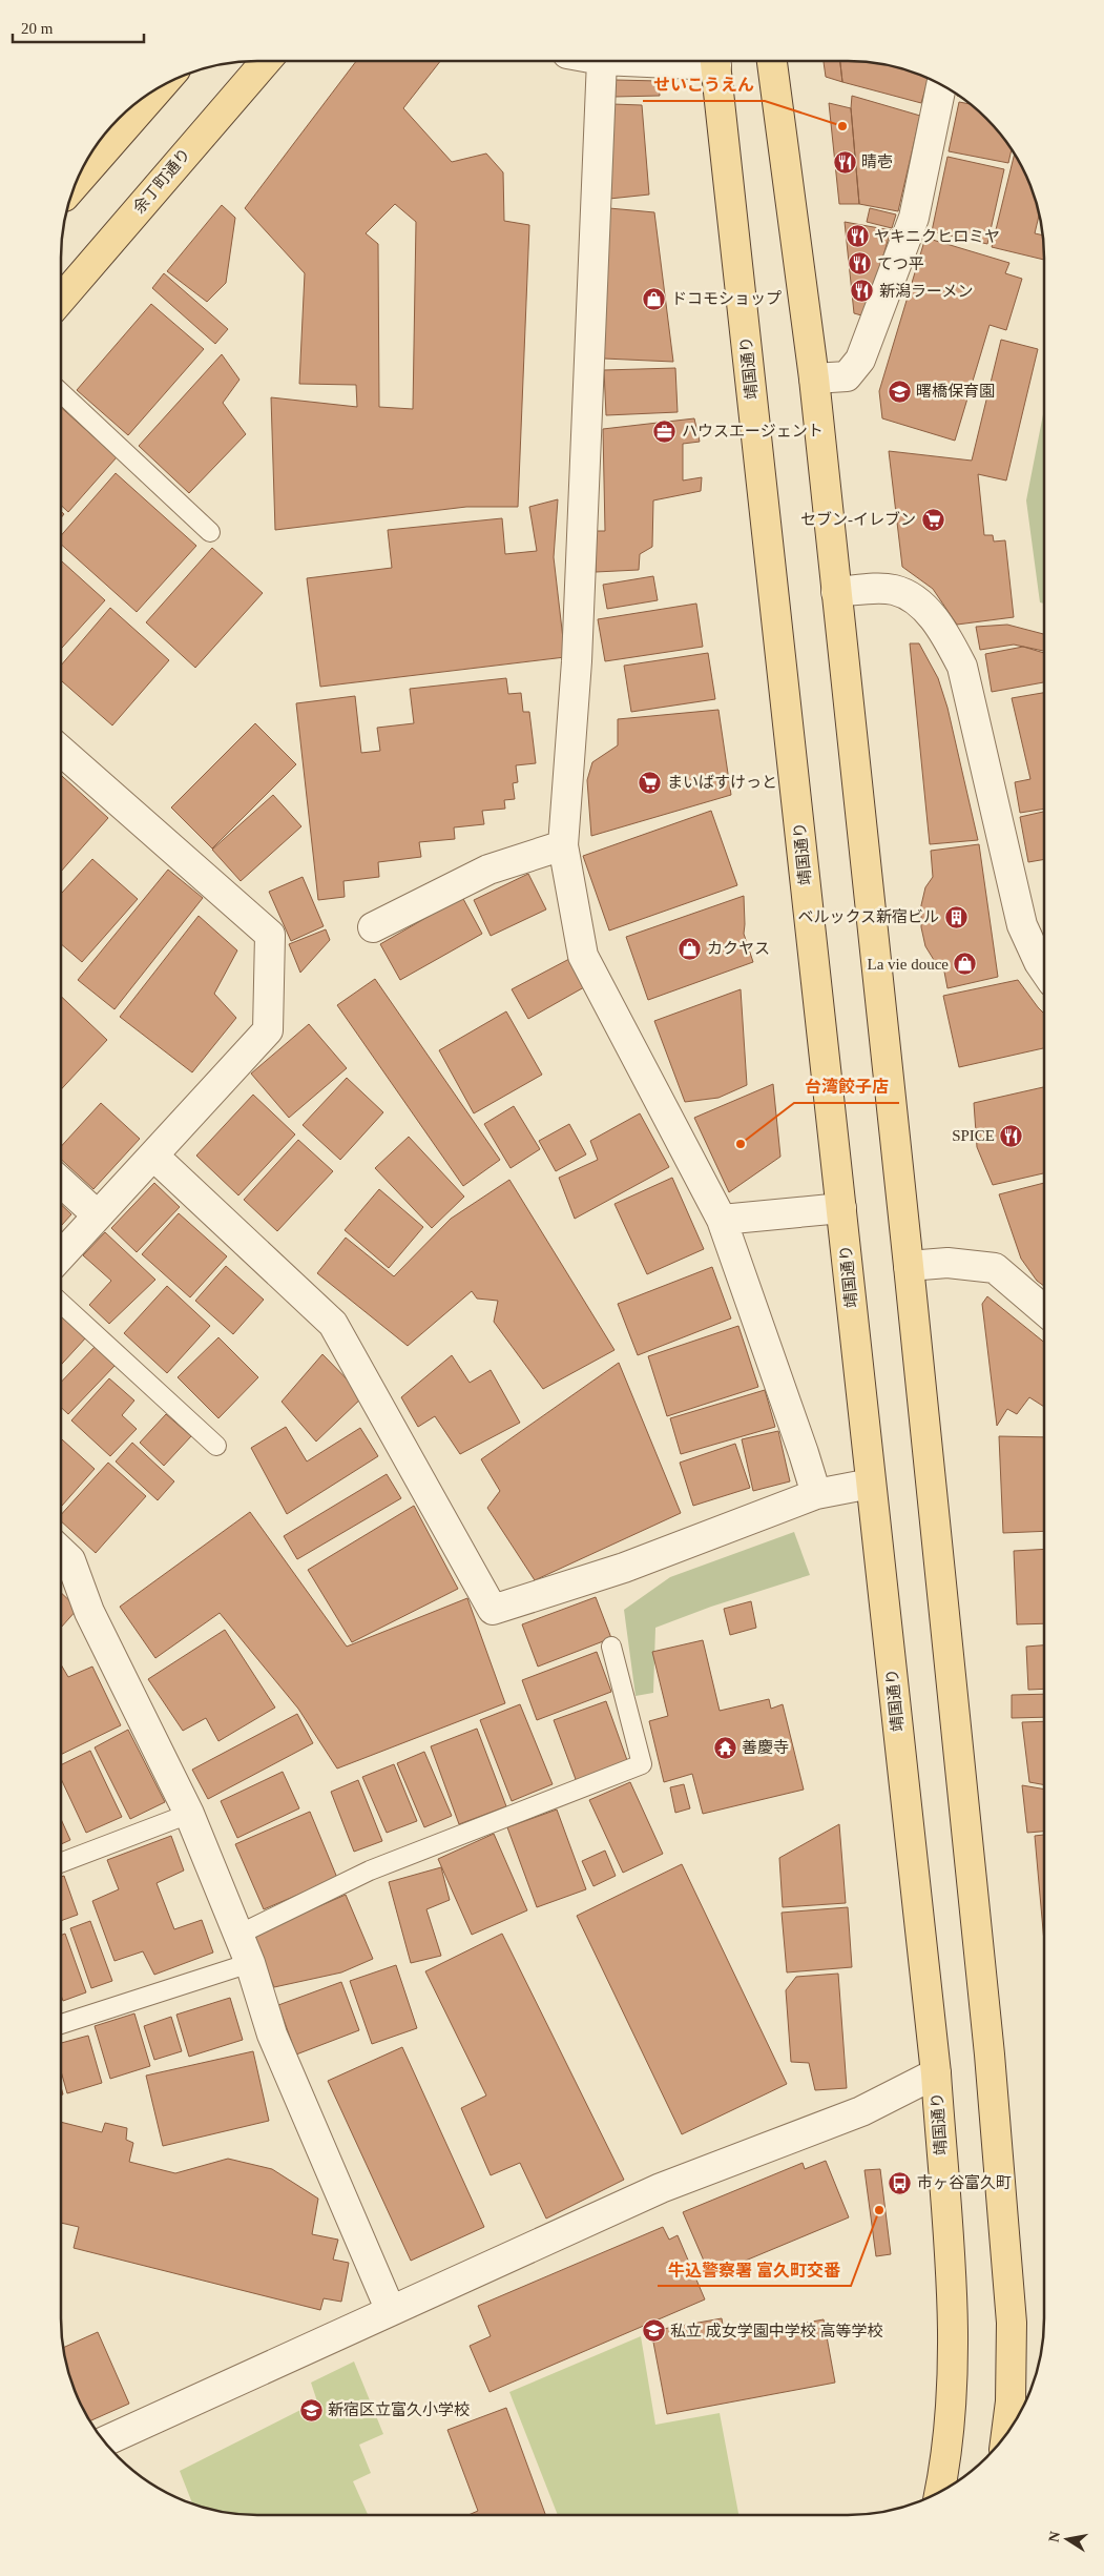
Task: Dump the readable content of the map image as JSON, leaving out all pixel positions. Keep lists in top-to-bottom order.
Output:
{
  "streets": {
    "main road": ["余丁町通り", "靖国通り"]
  },
  "places": {
    "other": ["せいこうえん", "台湾餃子店", "牛込警察署 富久町交番"],
    "restaurant": [
      "晴壱",
      "ヤキニクヒロミヤ",
      "てつ平",
      "新潟ラーメン",
      "SPICE"
    ],
    "shop": ["ドコモショップ", "カクヤス", "La vie douce"],
    "school or university": ["曙橋保育園", "私立 成女学園中学校 高等学校", "新宿区立富久小学校"],
    "office": ["ハウスエージェント"],
    "supermarket": ["セブン-イレブン", "まいばすけっと"],
    "building": ["ベルックス新宿ビル"],
    "temple": ["善慶寺"],
    "bus stop": ["市ヶ谷富久町"]
  },
  "scale_bar": "20 m",
  "north": "left"
}
